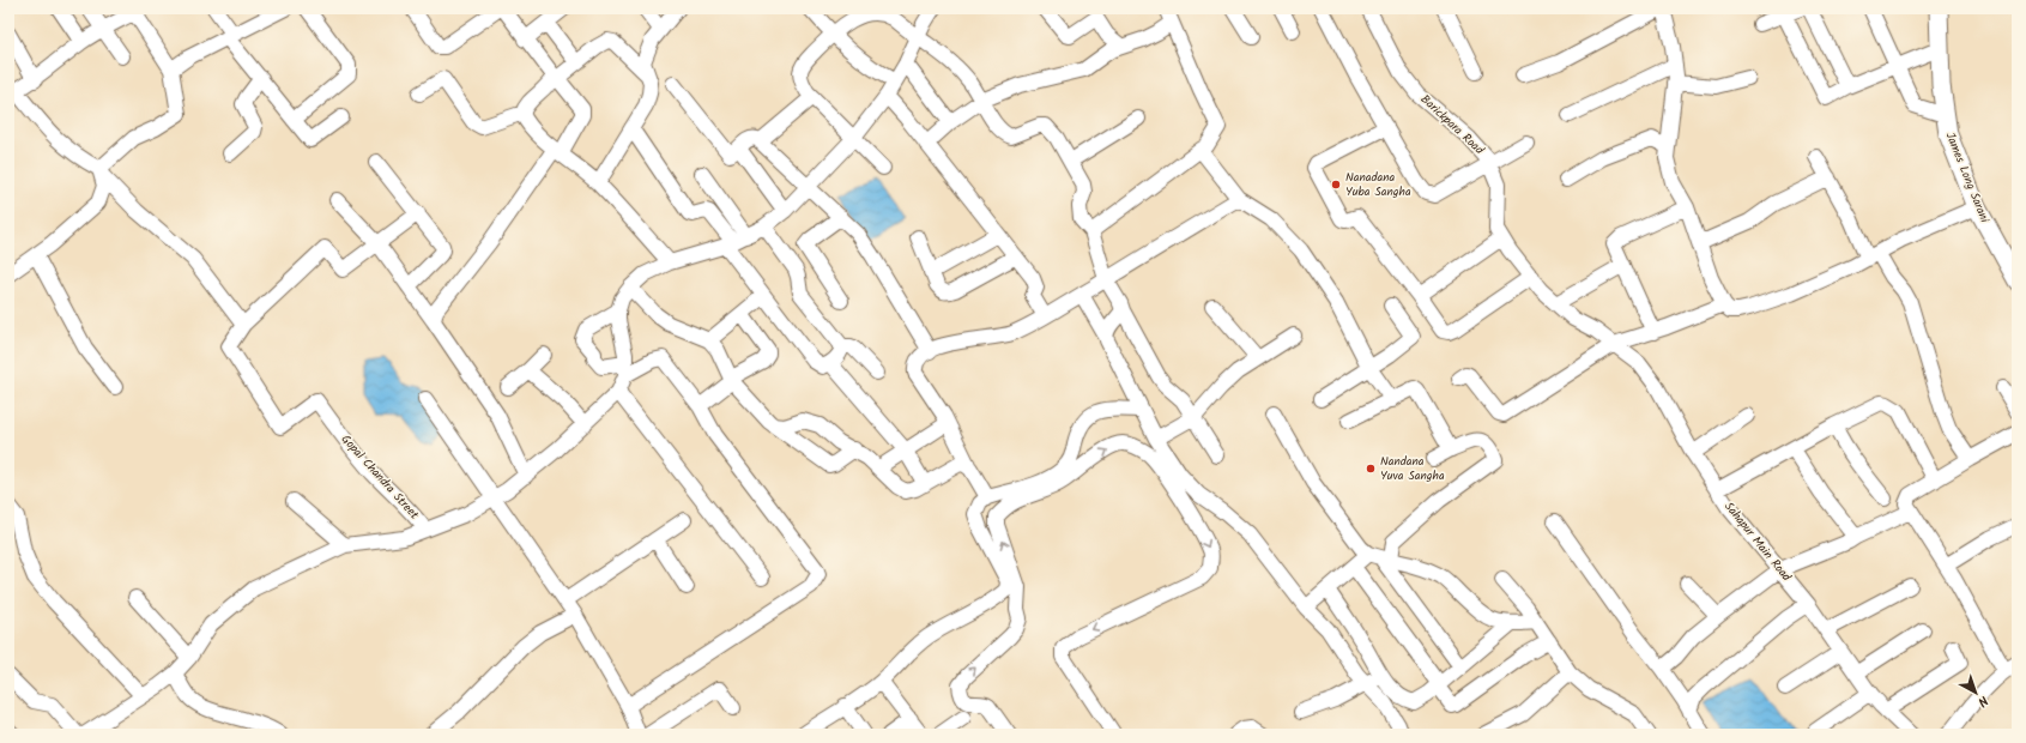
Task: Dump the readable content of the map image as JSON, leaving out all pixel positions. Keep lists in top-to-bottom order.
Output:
{
  "streets": {
    "main road": ["James Long Sarani"],
    "street": ["Barickpara Road", "Gopal Chandra Street", "Sahapur Main Road"]
  },
  "crossings": [
    ["Barickpara Road", "Sahapur Main Road"]
  ],
  "places": ["Nanadana Yuba Sangha", "Nandana Yuva Sangha"],
  "north": "bottom right"
}
